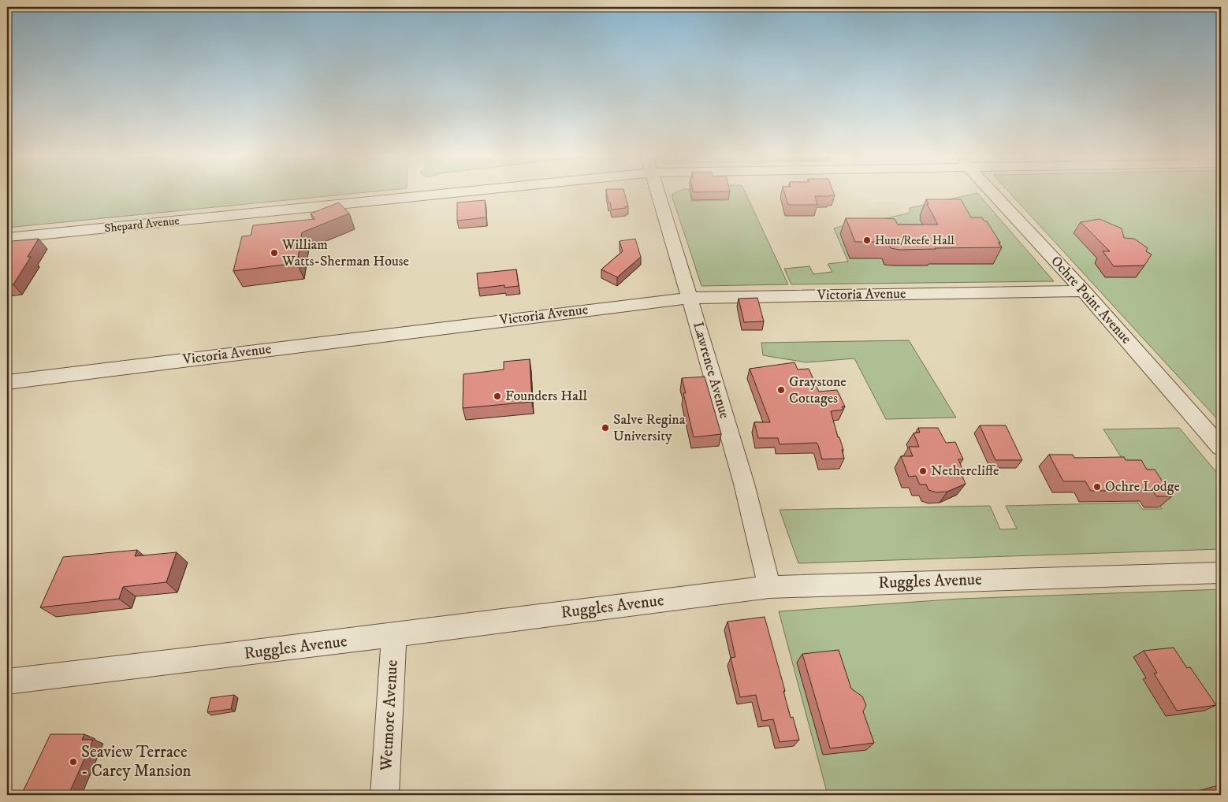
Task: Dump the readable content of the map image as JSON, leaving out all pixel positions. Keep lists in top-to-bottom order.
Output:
{
  "streets": {
    "street": [
      "Shepard Avenue",
      "Victoria Avenue",
      "Ochre Point Avenue",
      "Lawrence Avenue",
      "Ruggles Avenue",
      "Wetmore Avenue"
    ]
  },
  "crossings": [
    ["Victoria Avenue", "Ochre Point Avenue"],
    ["Victoria Avenue", "Lawrence Avenue"],
    ["Lawrence Avenue", "Ruggles Avenue"],
    ["Ruggles Avenue", "Wetmore Avenue"]
  ],
  "places": [
    "Hunt/Reefe Hall",
    "William Watts-Sherman House",
    "Graystone Cottages",
    "Founders Hall",
    "Salve Regina University",
    "Nethercliffe",
    "Ochre Lodge",
    "Seaview Terrace - Carey Mansion"
  ]
}
